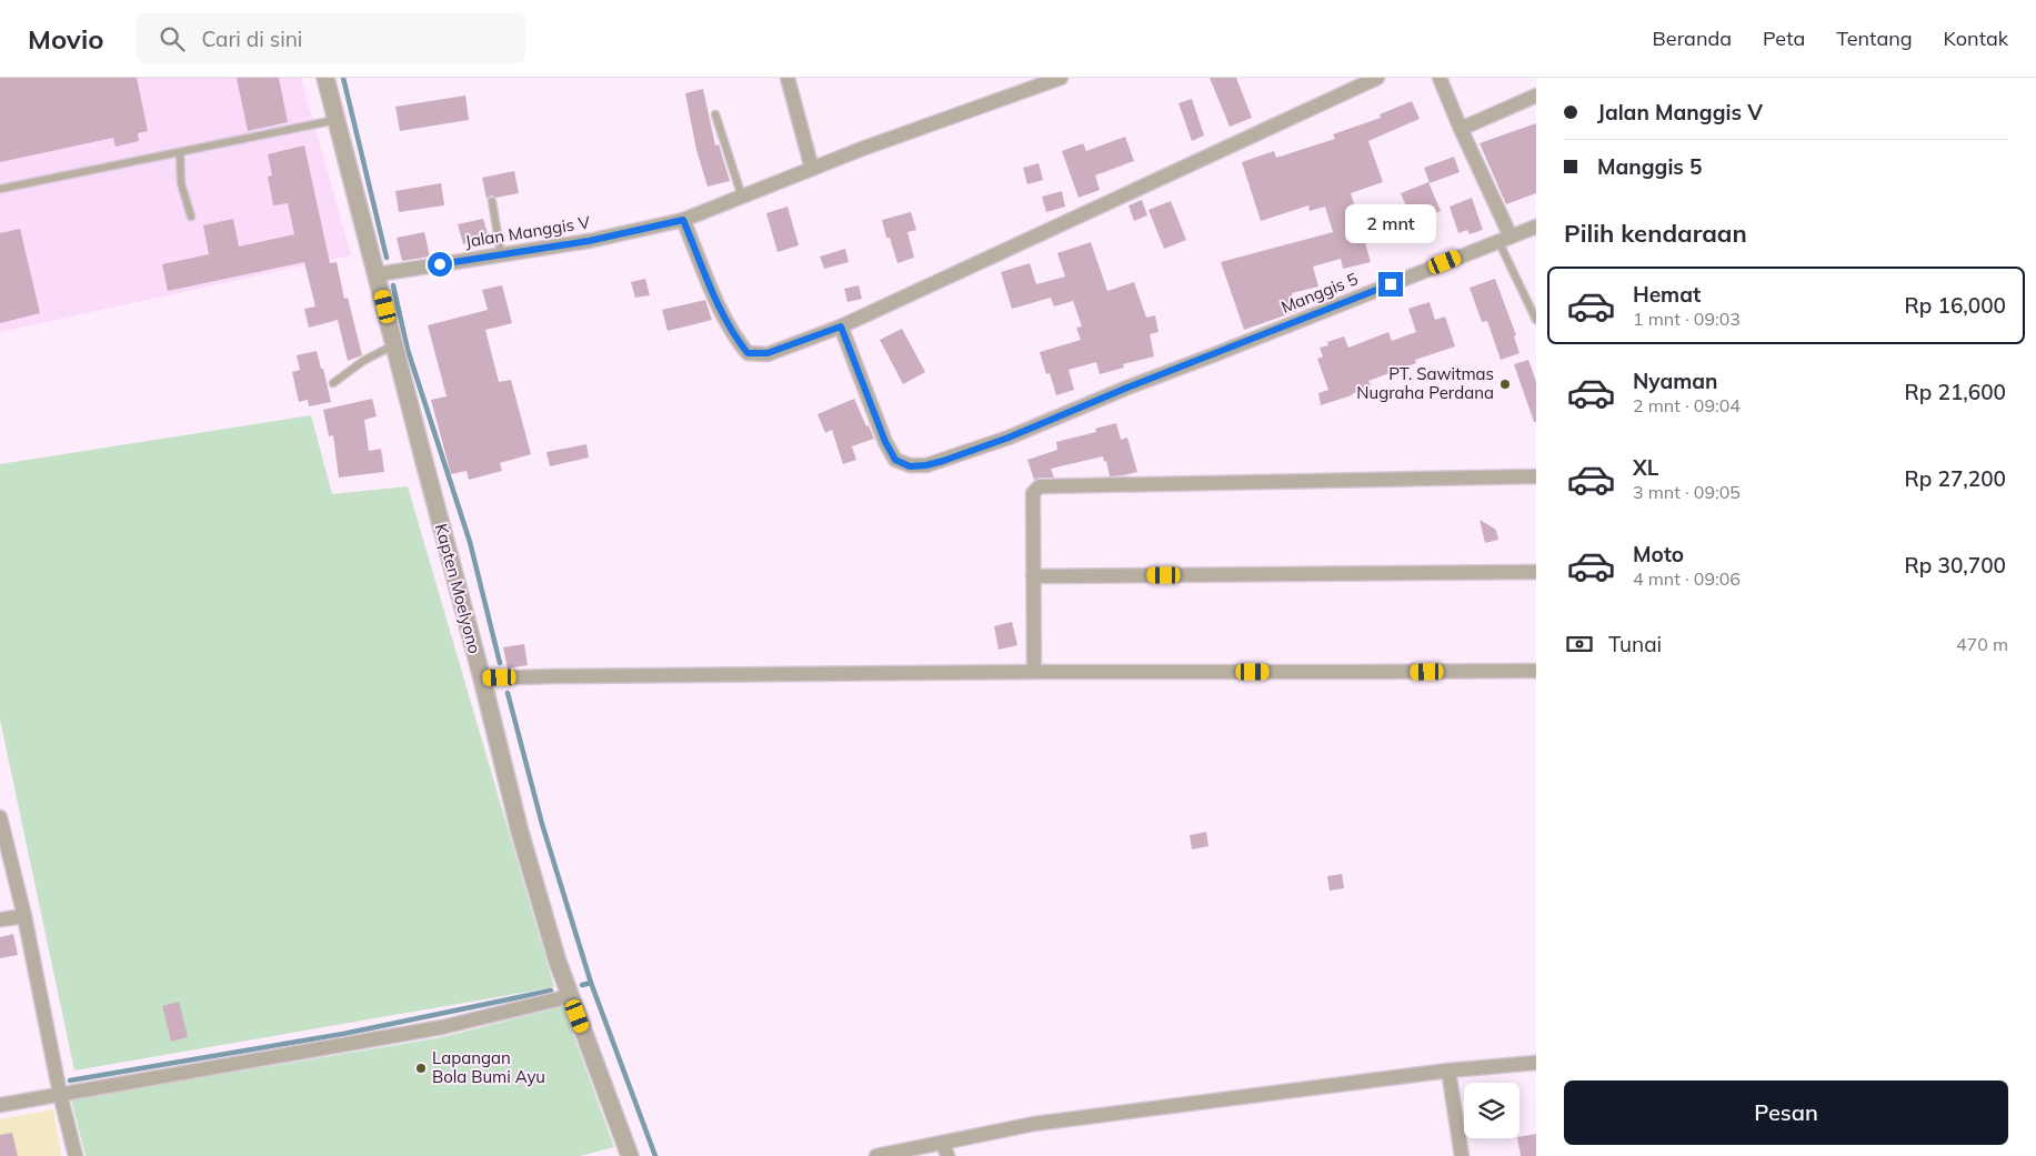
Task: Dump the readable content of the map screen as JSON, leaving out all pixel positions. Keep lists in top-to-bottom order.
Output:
{
  "streets": {
    "street": ["Jalan Manggis V", "Manggis 5", "Kapten Moelyono"]
  },
  "crossings": [
    ["Jalan Manggis V", "Kapten Moelyono"]
  ],
  "places": ["PT. Sawitmas Nugraha Perdana", "Lapangan Bola Bumi Ayu"],
  "page": {
    "header": "Movio",
    "search": "Cari di sini",
    "nav": [
      "Beranda",
      "Peta",
      "Tentang",
      "Kontak"
    ],
    "banner": ["Jalan Manggis V", "Manggis 5"],
    "heading": "Pilih kendaraan",
    "bubble": "2 mnt",
    "list": [
      {
        "name": "Hemat",
        "note": "1 mnt · 09:03",
        "value": "Rp 16,000"
      },
      {
        "name": "Nyaman",
        "note": "2 mnt · 09:04",
        "value": "Rp 21,600"
      },
      {
        "name": "XL",
        "note": "3 mnt · 09:05",
        "value": "Rp 27,200"
      },
      {
        "name": "Moto",
        "note": "4 mnt · 09:06",
        "value": "Rp 30,700"
      }
    ],
    "pay": ["Tunai", "470 m"],
    "buttons": "Pesan"
  }
}
